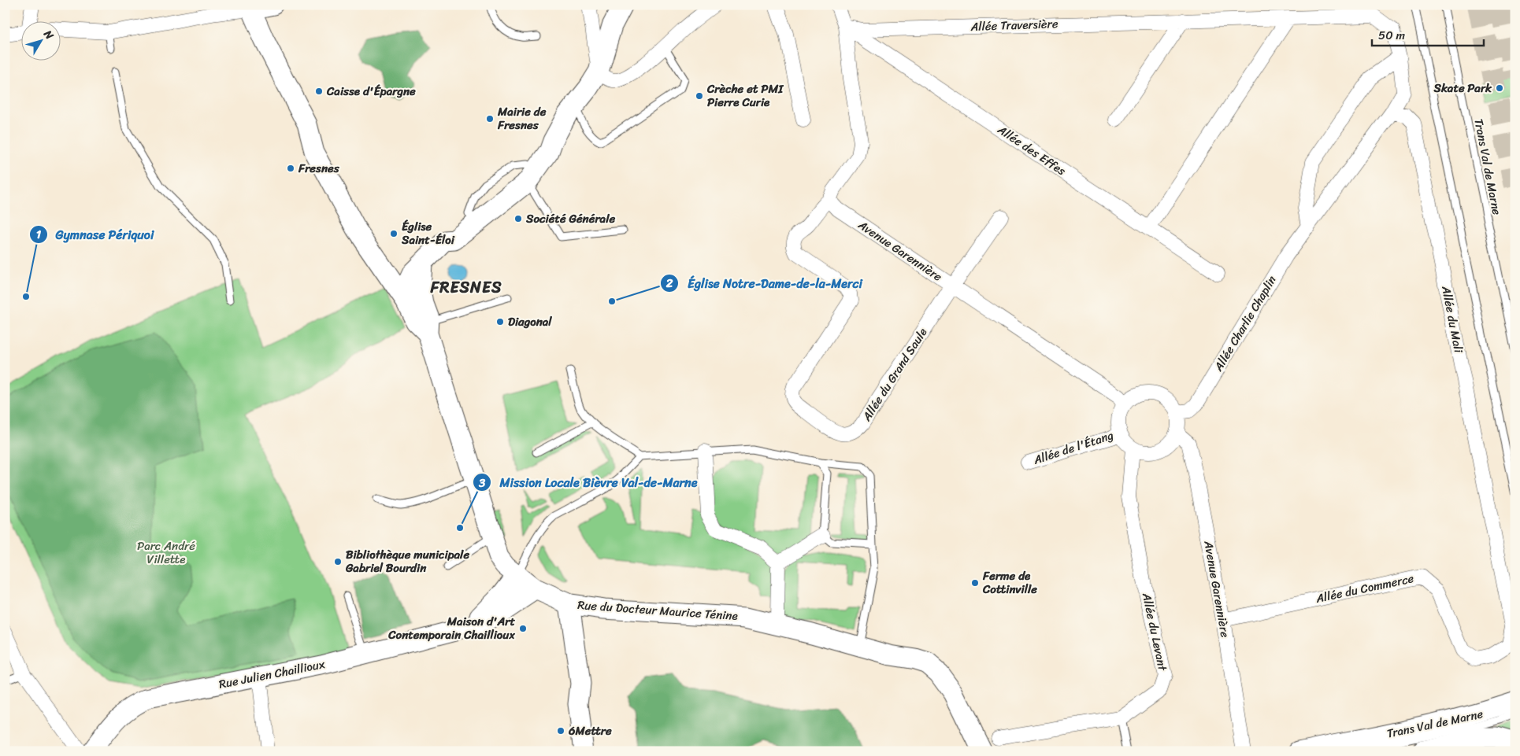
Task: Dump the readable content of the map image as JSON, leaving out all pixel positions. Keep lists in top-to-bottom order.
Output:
{
  "streets": {
    "street": [
      "Allée Traversière",
      "Allée des Effes",
      "Avenue Garennière",
      "Allée du Mali",
      "Allée Charlie Chaplin",
      "Allée du Grand Saule",
      "Allée de l'Étang",
      "Allée du Commerce",
      "Rue du Docteur Maurice Ténine",
      "Allée du Levant",
      "Rue Julien Chaillioux"
    ],
    "lane": ["Trans Val de Marne"]
  },
  "crossings": [
    ["Allée Traversière", "Allée des Effes"],
    ["Avenue Garennière", "Allée Charlie Chaplin"],
    ["Avenue Garennière", "Allée du Grand Saule"],
    ["Avenue Garennière", "Allée de l'Étang"],
    ["Avenue Garennière", "Allée du Commerce"],
    ["Avenue Garennière", "Allée du Levant"],
    ["Allée du Mali", "Allée Charlie Chaplin"],
    ["Allée du Mali", "Allée du Commerce"],
    ["Allée Charlie Chaplin", "Allée de l'Étang"],
    ["Allée Charlie Chaplin", "Allée du Levant"],
    ["Allée de l'Étang", "Allée du Levant"],
    ["Rue du Docteur Maurice Ténine", "Rue Julien Chaillioux"]
  ],
  "districts": ["FRESNES"],
  "parks": ["Parc André Villette"],
  "places": [
    "Skate Park",
    "Caisse d'Épargne",
    "Crèche et PMI Pierre Curie",
    "Mairie de Fresnes",
    "Fresnes",
    "Société Générale",
    "Église Saint-Éloi",
    "Gymnase Périquoi",
    "Église Notre-Dame-de-la-Merci",
    "Diagonal",
    "Mission Locale Bièvre Val-de-Marne",
    "Bibliothèque municipale Gabriel Bourdin",
    "Ferme de Cottinville",
    "Maison d'Art Contemporain Chaillioux",
    "6Mettre"
  ],
  "scale_bar": "50 m",
  "north": "top right"
}
